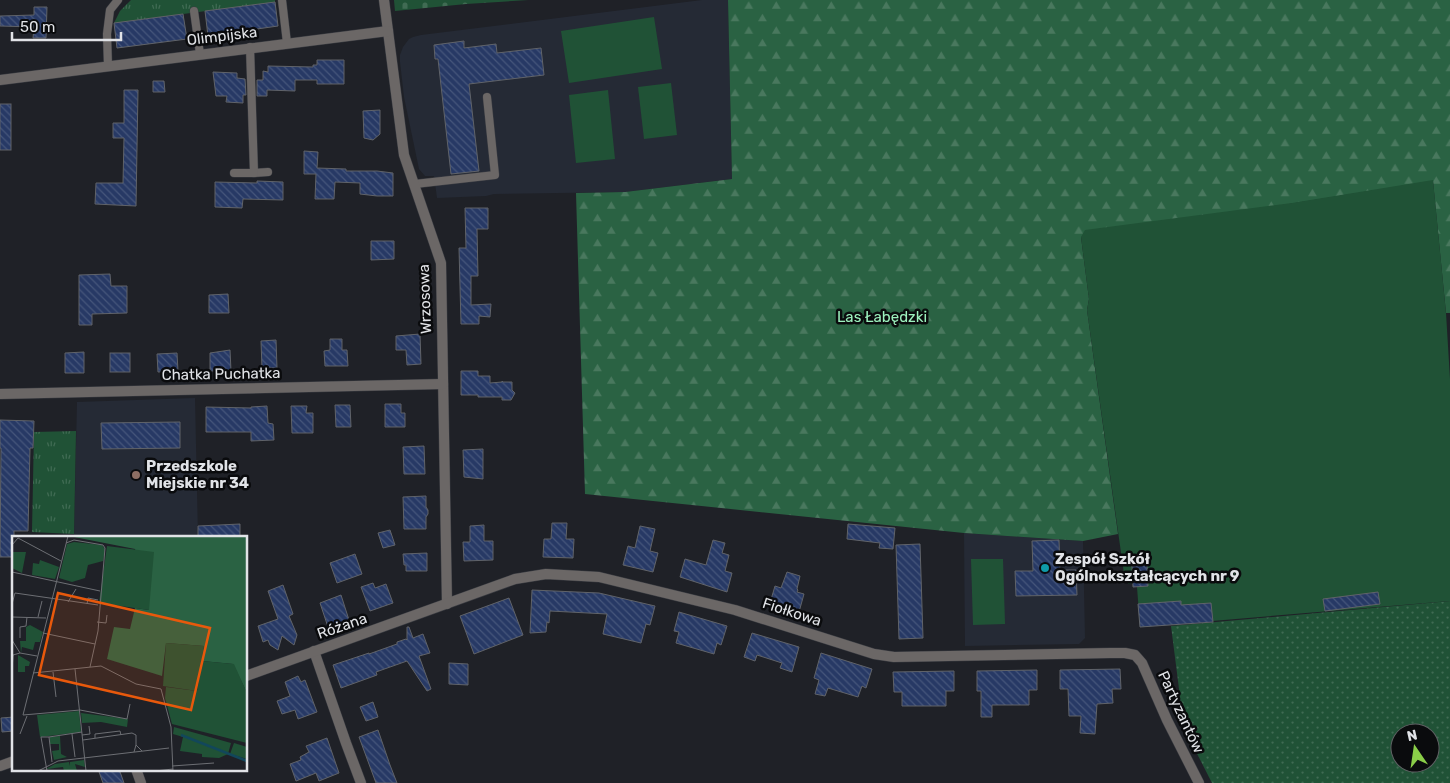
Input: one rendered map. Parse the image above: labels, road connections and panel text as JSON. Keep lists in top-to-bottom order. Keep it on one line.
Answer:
{"streets":{"street":["Olimpijska","Wrzosowa","Chatka Puchatka","Fiołkowa","Różana","Partyzantów"]},"crossings":[["Olimpijska","Wrzosowa"],["Wrzosowa","Chatka Puchatka"],["Wrzosowa","Fiołkowa"],["Wrzosowa","Różana"],["Fiołkowa","Różana"],["Fiołkowa","Partyzantów"]],"parks":["Las Łabędzki"],"places":["Przedszkole Miejskie nr 34","Zespół Szkół Ogólnokształcących nr 9"],"scale_bar":"50 m","north":"top"}
